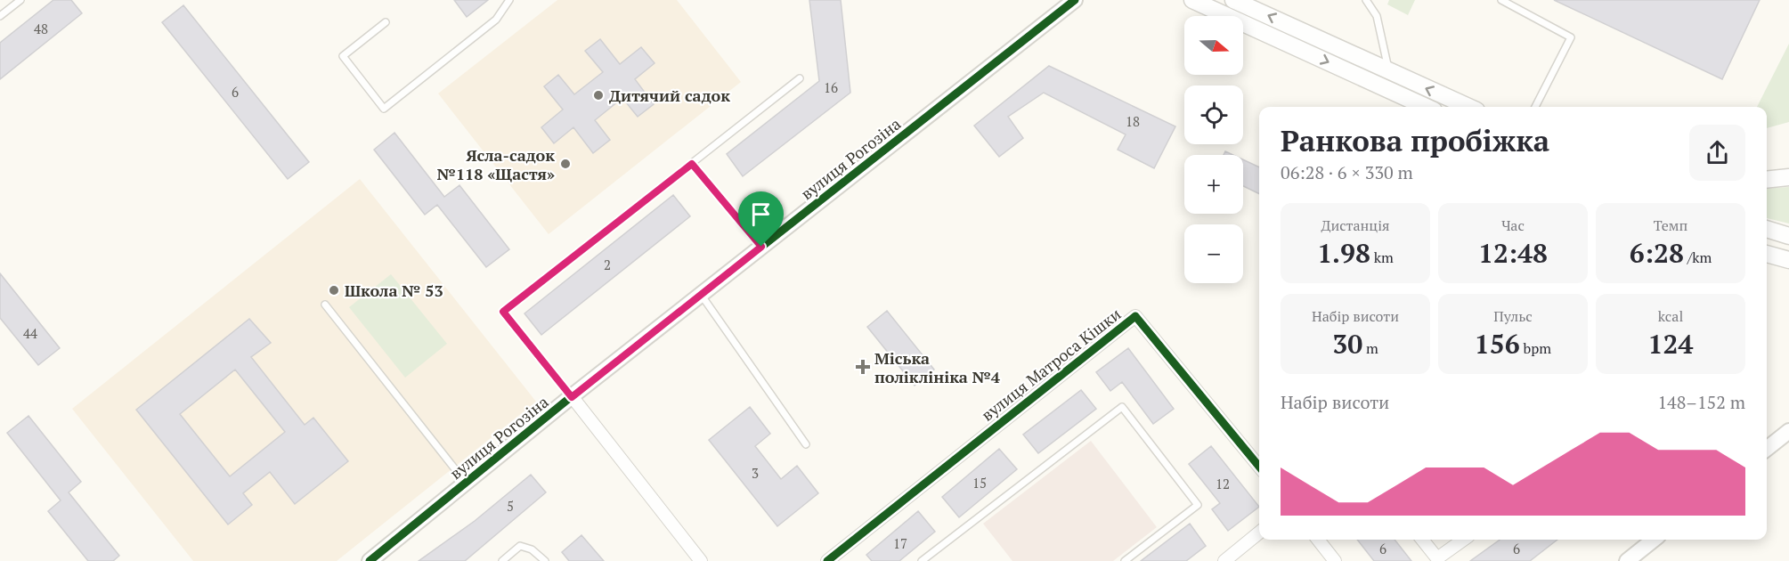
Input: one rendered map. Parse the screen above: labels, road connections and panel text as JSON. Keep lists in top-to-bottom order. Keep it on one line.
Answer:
{"streets":{"street":["вулиця Рогозіна","вулиця Матроса Кішки"]},"places":{"other":["Дитячий садок","Ясла-садок №118 «Щастя»","Школа № 53"],"health":["Міська поліклініка №4"]},"house_numbers":["48","16","6","18","2","44","3","15","12","5","17","6","6"],"north":"right","page":{"map_buttons":["+","−"],"heading":["Ранкова пробіжка","06:28 · 6 × 330 m"],"stats":[["Дистанція","1.98 km"],["Час","12:48"],["Темп","6:28 /km"],["Набір висоти","30 m"],["Пульс","156 bpm"],["kcal","124"]],"chart":["Набір висоти","148–152 m"]}}
